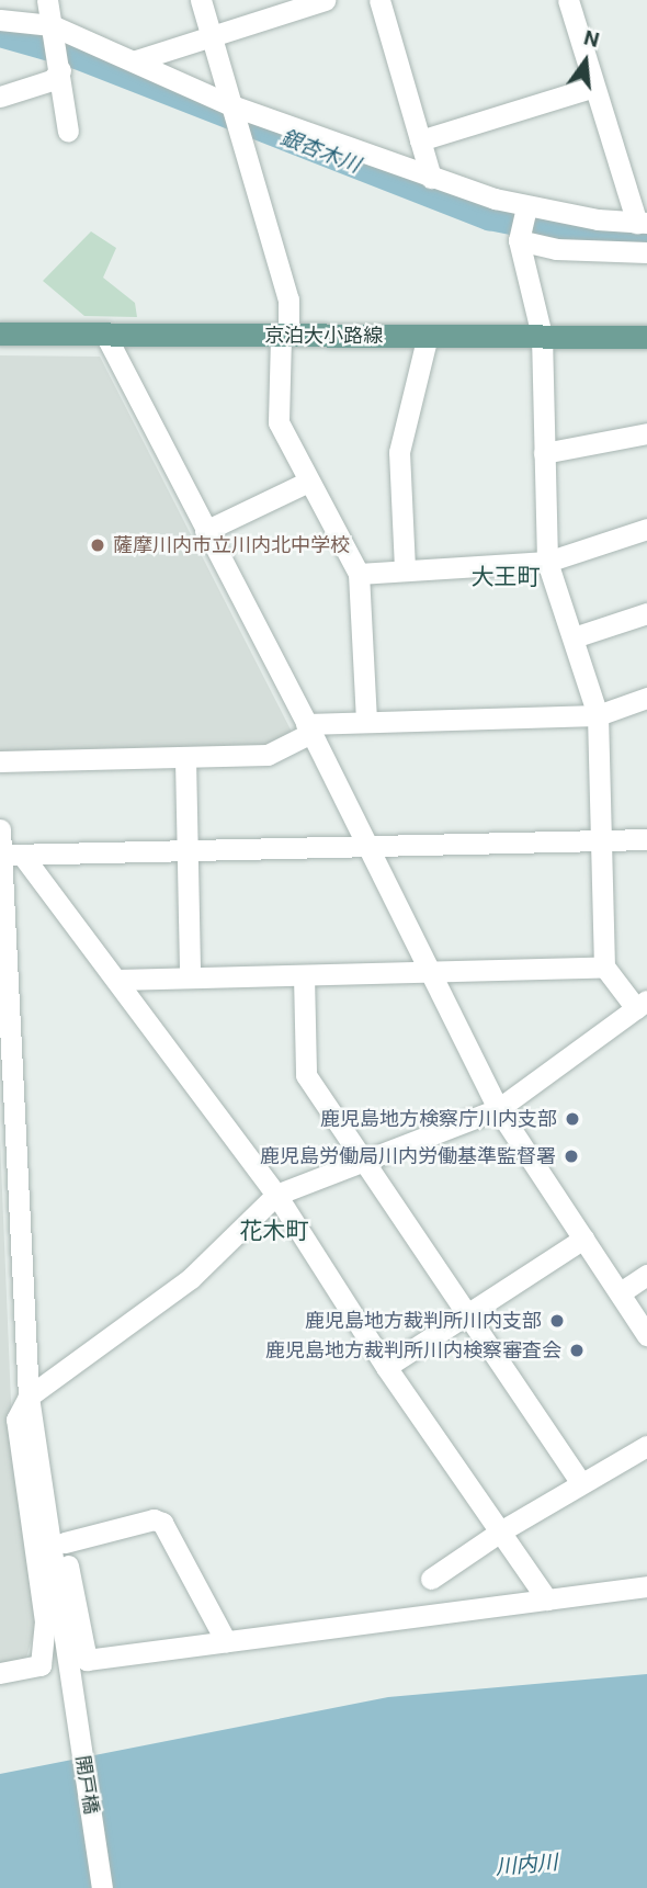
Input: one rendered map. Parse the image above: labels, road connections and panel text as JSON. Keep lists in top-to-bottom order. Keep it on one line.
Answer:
{"streets":{"main road":["京泊大小路線"],"street":["開戸橋"]},"districts":["大王町","花木町"],"water":["銀杏木川","川内川"],"places":["薩摩川内市立川内北中学校","鹿児島地方検察庁川内支部","鹿児島労働局川内労働基準監督署","鹿児島地方裁判所川内支部","鹿児島地方裁判所川内検察審査会"],"north":"top"}
